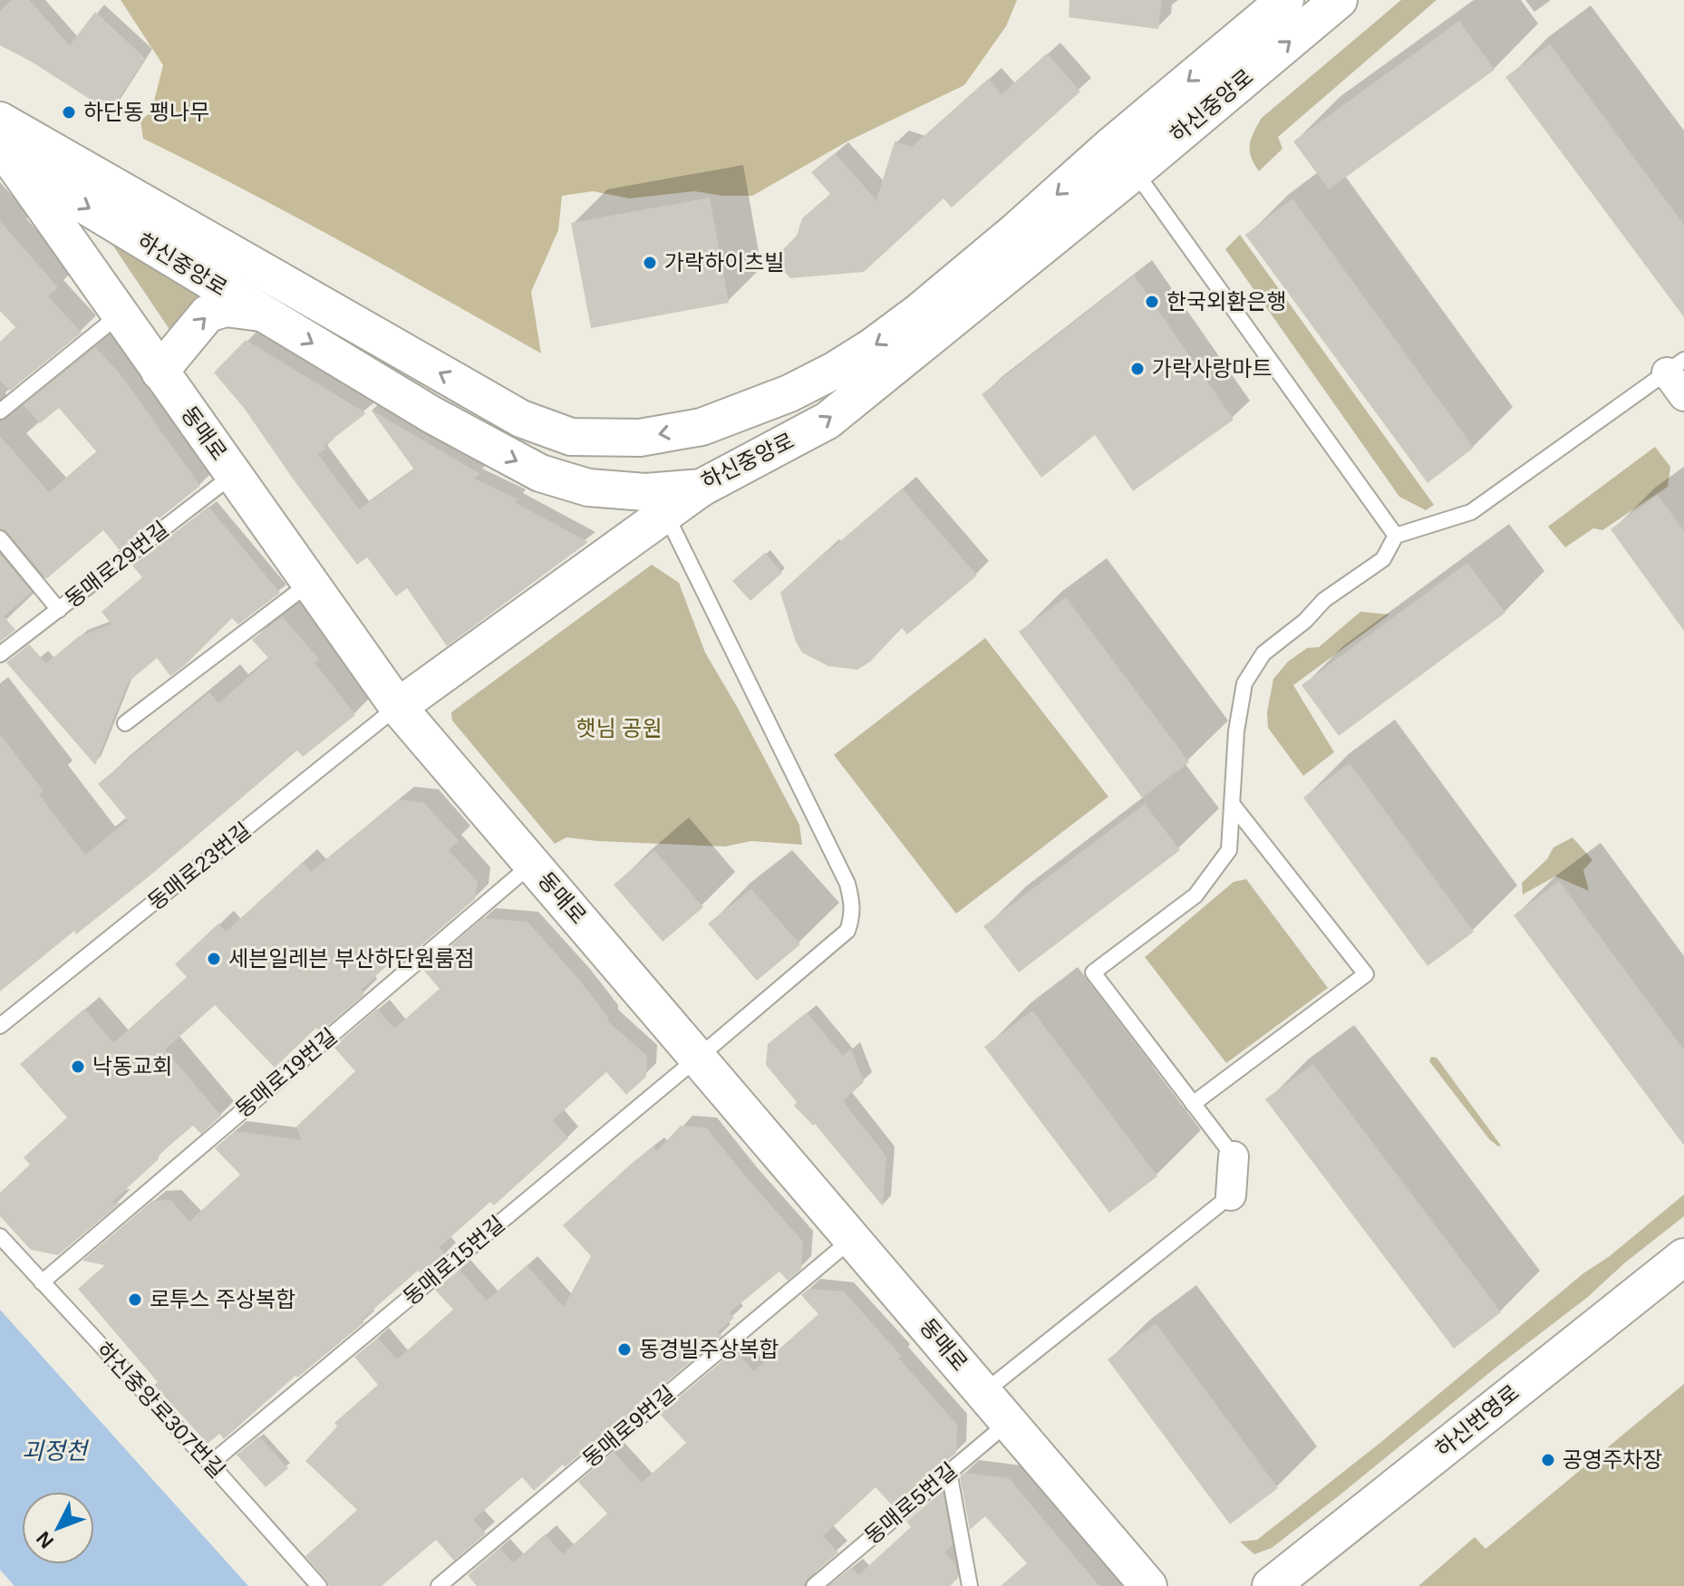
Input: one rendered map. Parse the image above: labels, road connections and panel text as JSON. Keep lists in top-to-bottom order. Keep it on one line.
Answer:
{"streets":{"street":["하신중앙로","동매로","하신번영로"],"lane":["동매로29번길","동매로23번길","동매로19번길","동매로15번길","하신중앙로307번길","동매로9번길","동매로5번길"]},"crossings":[["하신중앙로","동매로"],["동매로","동매로29번길"],["동매로","동매로23번길"],["동매로","동매로19번길"],["동매로","동매로15번길"],["동매로","동매로9번길"],["동매로","동매로5번길"],["동매로19번길","하신중앙로307번길"],["동매로15번길","하신중앙로307번길"]],"water":["괴정천"],"parks":["햇님 공원"],"places":["하단동 팽나무","가락하이츠빌","한국외환은행","가락사랑마트","세븐일레븐 부산하단원룸점","낙동교회","로투스 주상복합","동경빌주상복합","공영주차장"],"north":"bottom left"}
